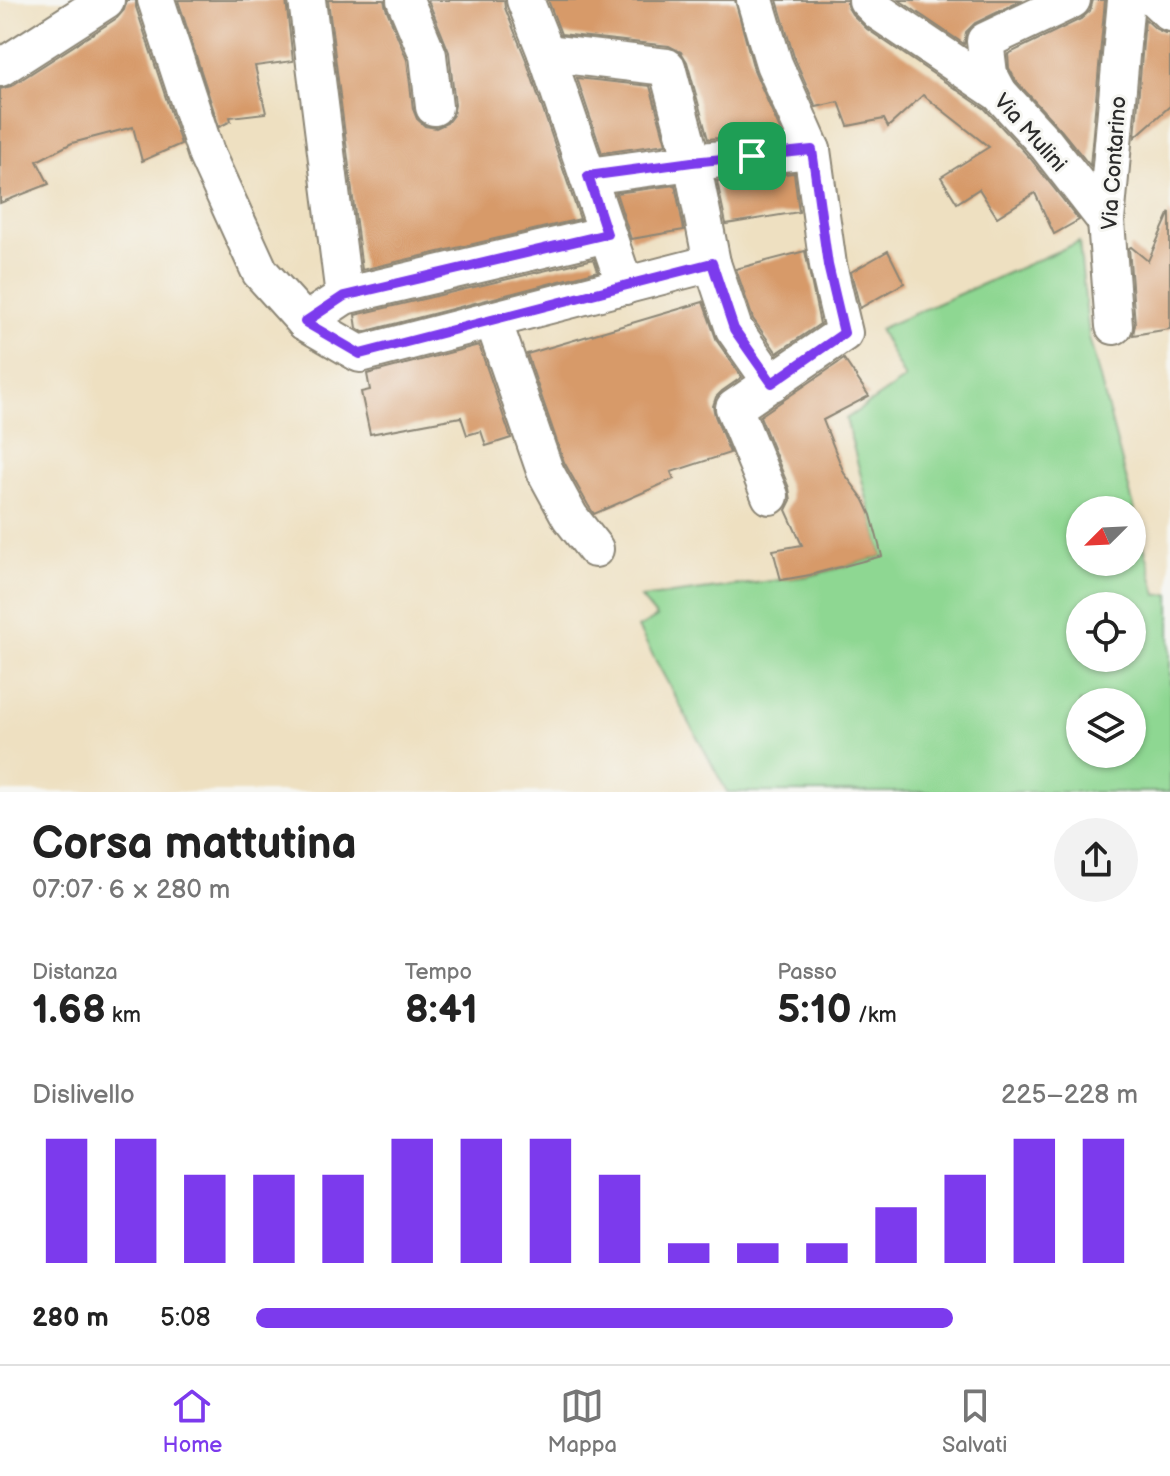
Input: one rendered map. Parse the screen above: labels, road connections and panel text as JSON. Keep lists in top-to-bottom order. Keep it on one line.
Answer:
{"streets":{"street":["Via Mulini","Via Contarino"]},"crossings":[["Via Mulini","Via Contarino"]],"north":"bottom left","page":{"heading":["Corsa mattutina","07:07 · 6 × 280 m"],"stats":[["Distanza","1.68 km"],["Tempo","8:41"],["Passo","5:10 /km"]],"chart":["Dislivello","225–228 m"],"list":[{"name":"280 m","note":"5:08"}],"tabs":["Home","Mappa","Salvati"]}}
